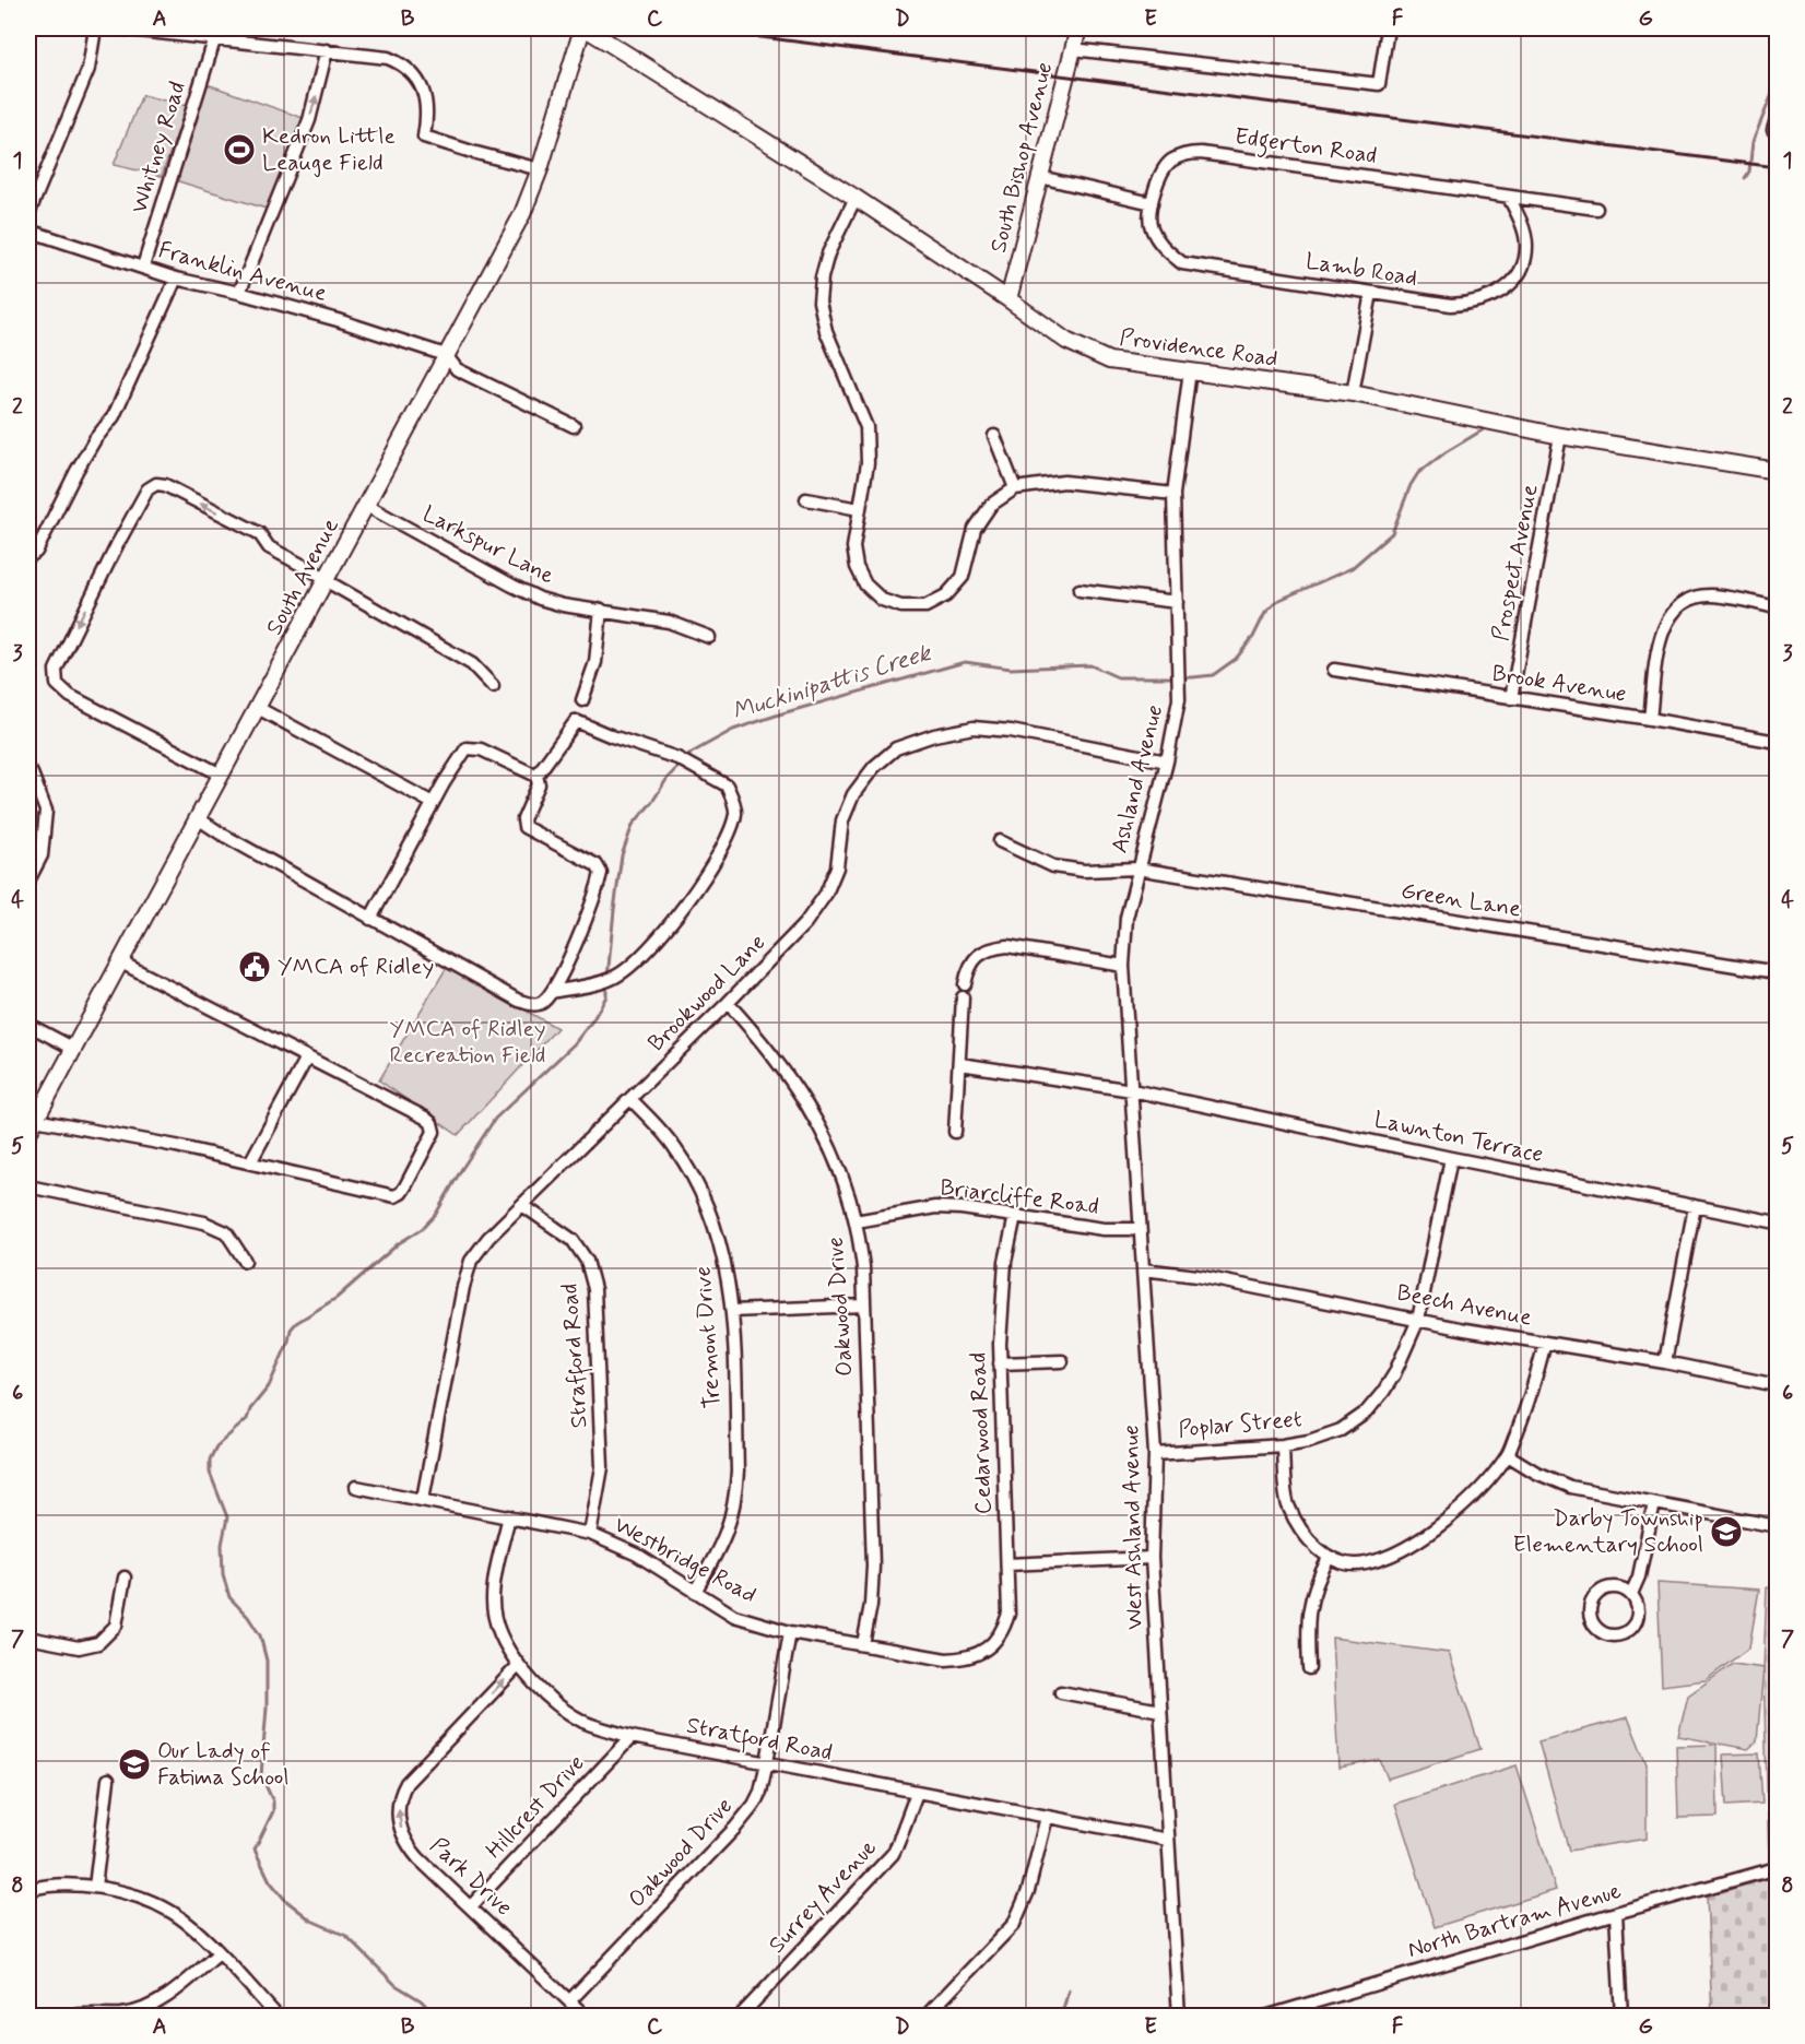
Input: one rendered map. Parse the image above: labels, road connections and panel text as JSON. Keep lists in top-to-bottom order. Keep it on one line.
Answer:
{"streets":{"street":["Edgerton Road","Whitney Road","South Bishop Avenue","Lamb Road","Franklin Avenue","Providence Road","Larkspur Lane","Prospect Avenue","South Avenue","Brook Avenue","Ashland Avenue","Green Lane","Brookwood Lane","Lawnton Terrace","Briarcliffe Road","Beech Avenue","Oakwood Drive","Tremont Drive","Strafford Road","Poplar Street","Cedarwood Road","West Ashland Avenue","Westbridge Road","Stratford Road","Hillcrest Drive","Park Drive","Surrey Avenue","North Bartram Avenue"]},"crossings":[["Edgerton Road","Lamb Road"],["Whitney Road","Franklin Avenue"],["South Bishop Avenue","Providence Road"],["Franklin Avenue","South Avenue"],["Providence Road","Prospect Avenue"],["Providence Road","South Avenue"],["Providence Road","Ashland Avenue"],["Larkspur Lane","South Avenue"],["Prospect Avenue","Brook Avenue"],["Ashland Avenue","Green Lane"],["Ashland Avenue","Brookwood Lane"],["Ashland Avenue","West Ashland Avenue"],["Brookwood Lane","Oakwood Drive"],["Brookwood Lane","Tremont Drive"],["Brookwood Lane","Strafford Road"],["Brookwood Lane","Westbridge Road"],["Lawnton Terrace","Poplar Street"],["Lawnton Terrace","West Ashland Avenue"],["Briarcliffe Road","Oakwood Drive"],["Briarcliffe Road","Cedarwood Road"],["Briarcliffe Road","West Ashland Avenue"],["Beech Avenue","Poplar Street"],["Beech Avenue","West Ashland Avenue"],["Oakwood Drive","Westbridge Road"],["Oakwood Drive","Stratford Road"],["Oakwood Drive","Park Drive"],["Tremont Drive","Westbridge Road"],["Strafford Road","Westbridge Road"],["Poplar Street","West Ashland Avenue"],["Cedarwood Road","Westbridge Road"],["West Ashland Avenue","Stratford Road"],["Westbridge Road","Stratford Road"],["Stratford Road","Hillcrest Drive"],["Stratford Road","Park Drive"],["Stratford Road","Surrey Avenue"],["Hillcrest Drive","Park Drive"]],"water":["Muckinipattis Creek"],"parks":["YMCA of Ridley Recreation Field"],"places":{"sports":["Kedron Little Leauge Field"],"public building":["YMCA of Ridley"],"school or university":["Darby Township Elementary School","Our Lady of Fatima School"]},"grid":{"columns":["A","B","C","D","E","F","G"],"rows":["1","2","3","4","5","6","7","8"]}}
